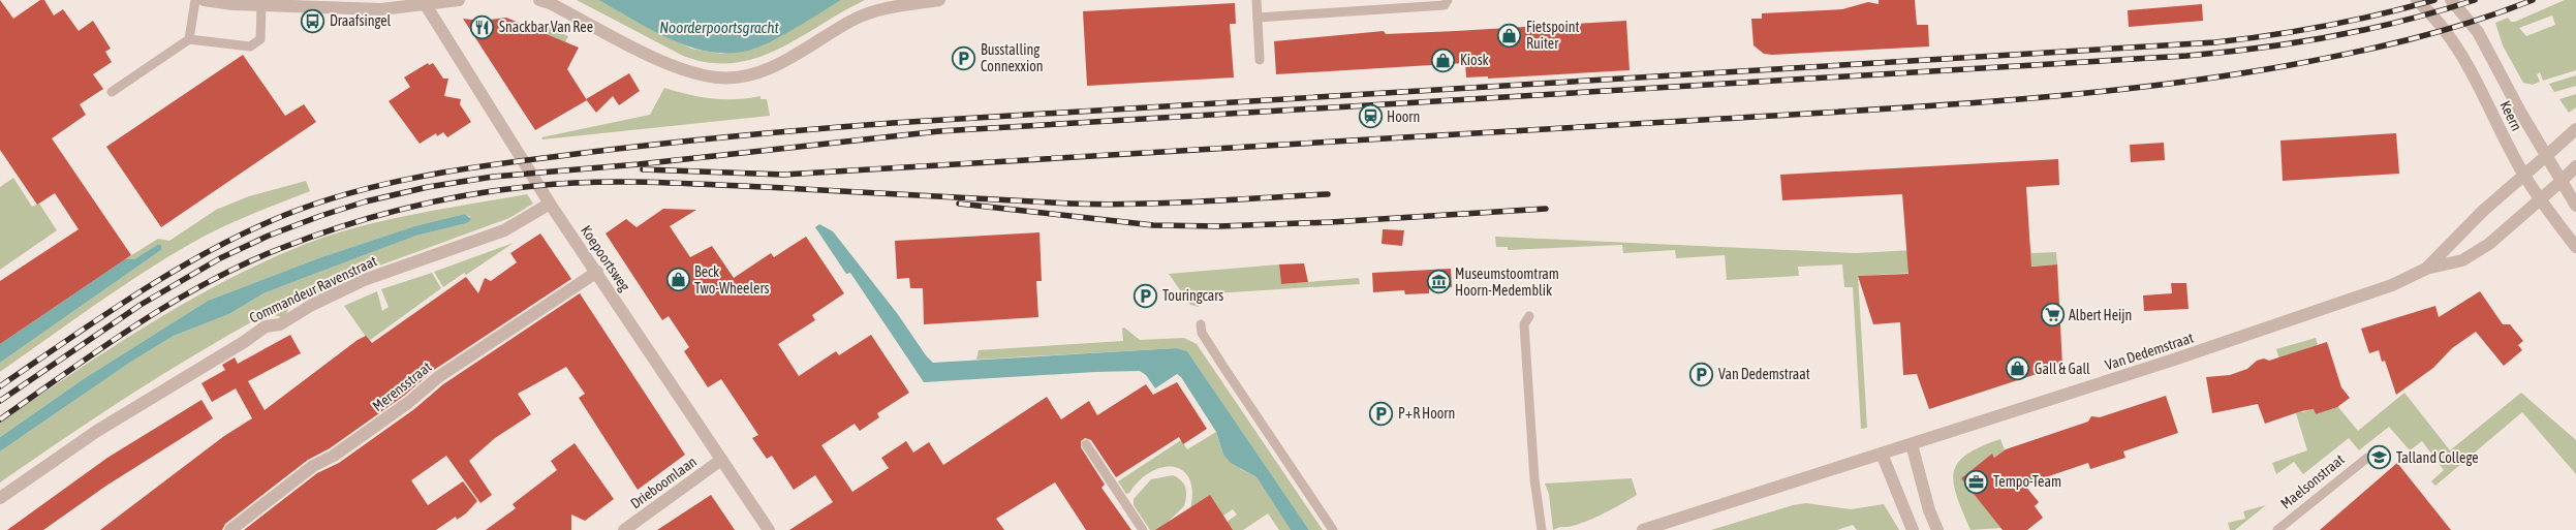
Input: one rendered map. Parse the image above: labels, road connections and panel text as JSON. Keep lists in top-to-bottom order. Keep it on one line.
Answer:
{"streets":{"street":["Keern","Koepoortsweg","Commandeur Ravenstraat","Van Dedemstraat","Merensstraat","Drieboomlaan"],"lane":["Maelsonstraat"]},"crossings":[["Keern","Van Dedemstraat"],["Koepoortsweg","Commandeur Ravenstraat"],["Koepoortsweg","Merensstraat"],["Koepoortsweg","Drieboomlaan"]],"water":["Noorderpoortsgracht"],"places":{"bus stop":["Draafsingel"],"restaurant":["Snackbar Van Ree"],"shop":["Fietspoint Ruiter","Kiosk","Beck Two-Wheelers","Gall & Gall"],"parking":["Busstalling Connexxion","Touringcars","Van Dedemstraat","P+R Hoorn"],"station":["Hoorn"],"museum":["Museumstoomtram Hoorn-Medemblik"],"supermarket":["Albert Heijn"],"school or university":["Talland College"],"office":["Tempo-Team"]}}
